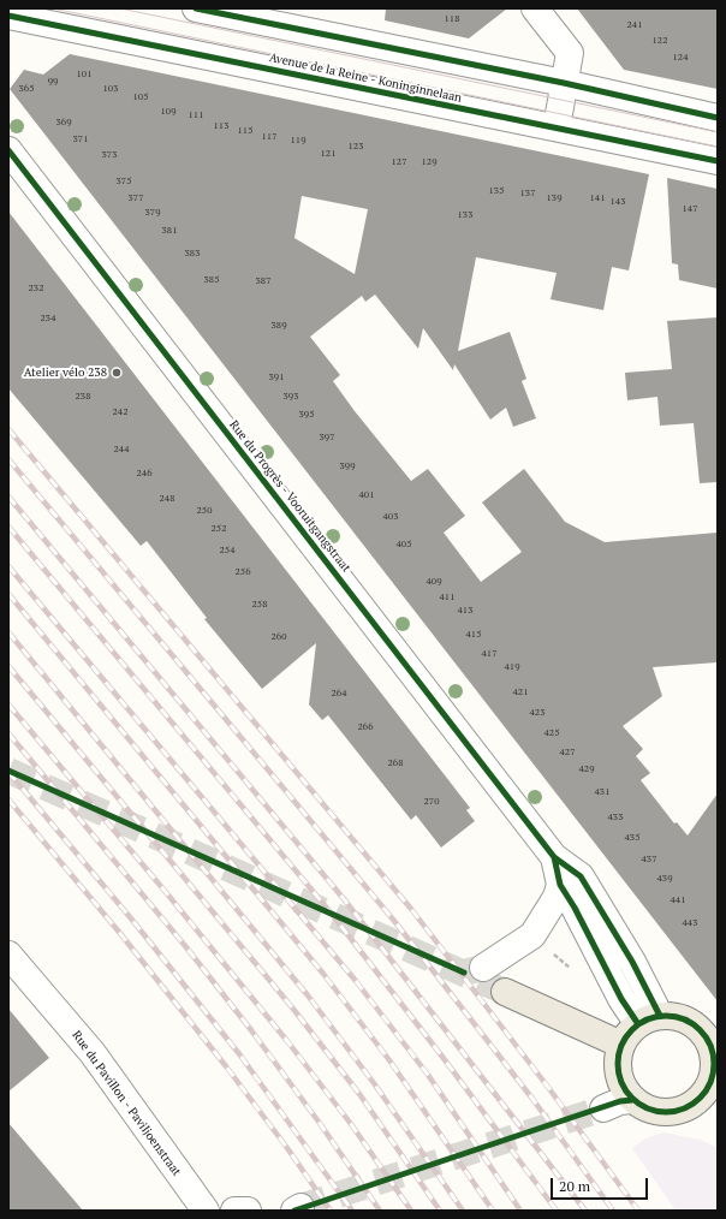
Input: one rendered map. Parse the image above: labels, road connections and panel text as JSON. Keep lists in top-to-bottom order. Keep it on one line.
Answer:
{"streets":{"street":["Avenue de la Reine - Koninginnelaan","Rue du Progrès - Vooruitgangstraat","Rue du Pavillon - Paviljoenstraat"]},"places":["Atelier vélo 238"],"house_numbers":["118","241","122","124","101","99","365","103","105","109","111","369","113","115","117","371","119","123","121","373","127","129","375","135","137","377","139","141","143","147","379","133","381","383","385","387","232","234","389","391","238","393","242","395","397","244","399","246","401","248","250","403","252","405","254","256","409","411","258","413","415","260","417","419","421","264","423","266","425","427","268","429","431","270","433","435","437","439","441","443"],"scale_bar":"20 m"}
